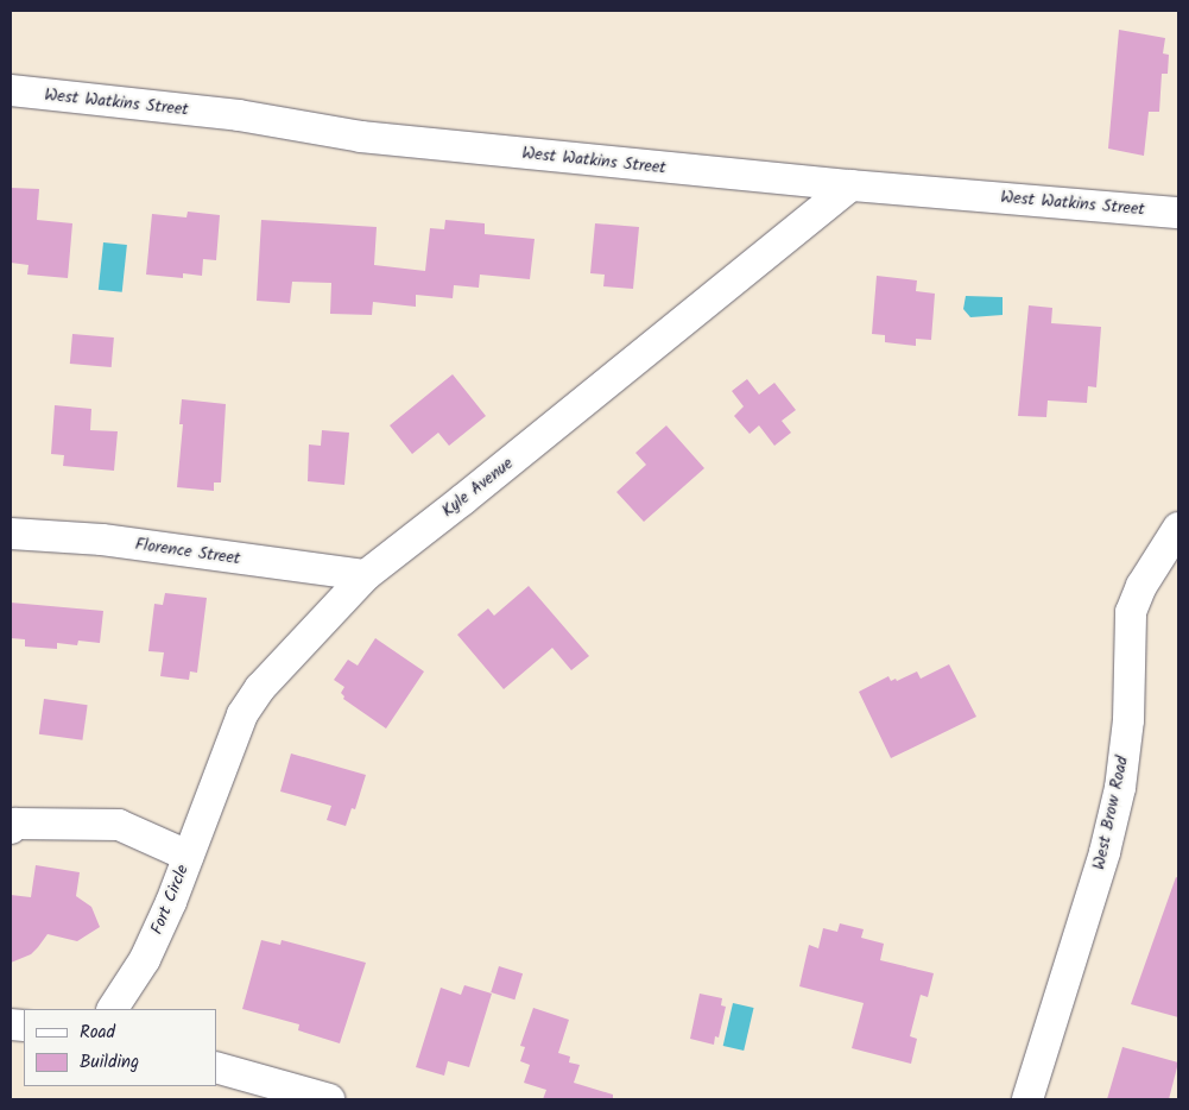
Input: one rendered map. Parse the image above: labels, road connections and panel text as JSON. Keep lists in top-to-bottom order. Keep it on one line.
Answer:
{"streets":{"street":["West Watkins Street","Kyle Avenue","Florence Street","West Brow Road","Fort Circle"]},"crossings":[["West Watkins Street","Kyle Avenue"],["Kyle Avenue","Florence Street"],["Kyle Avenue","Fort Circle"]],"legend":["Road","Building"]}
